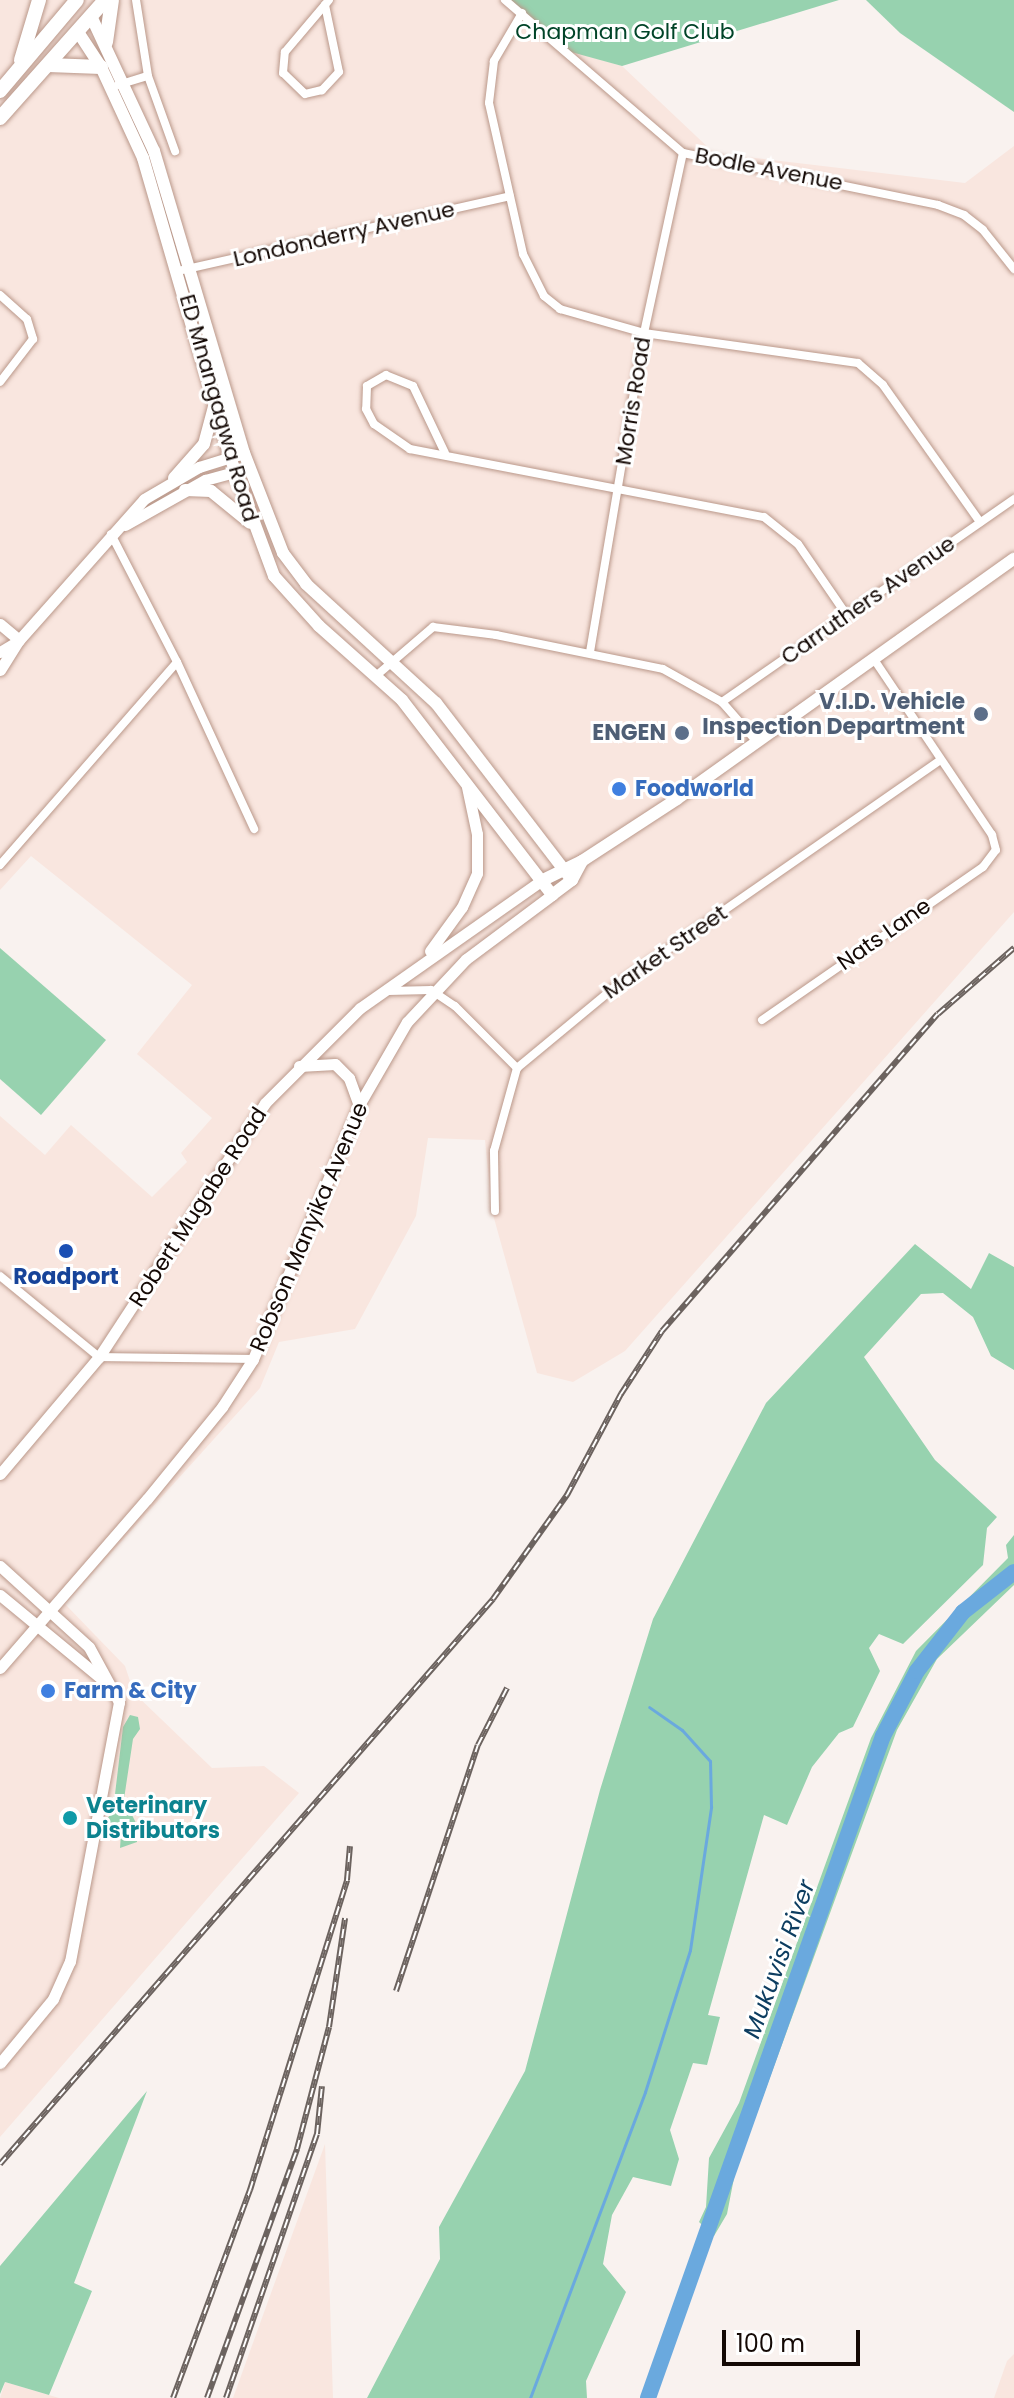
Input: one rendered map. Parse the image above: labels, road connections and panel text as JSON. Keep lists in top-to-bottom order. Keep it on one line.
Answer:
{"streets":{"highway":["ED Mnangagwa Road"],"main road":["Robert Mugabe Road","Robson Manyika Avenue"],"street":["Bodle Avenue","Londonderry Avenue","Morris Road","Carruthers Avenue","Nats Lane","Market Street"]},"crossings":[["Bodle Avenue","Morris Road"],["Londonderry Avenue","ED Mnangagwa Road"],["ED Mnangagwa Road","Robert Mugabe Road"],["ED Mnangagwa Road","Robson Manyika Avenue"],["Nats Lane","Market Street"],["Robert Mugabe Road","Robson Manyika Avenue"]],"water":["Mukuvisi River"],"parks":["Chapman Golf Club"],"places":["V.I.D. Vehicle Inspection Department","ENGEN","Foodworld","Roadport","Farm & City","Veterinary Distributors"],"scale_bar":"100 m"}
